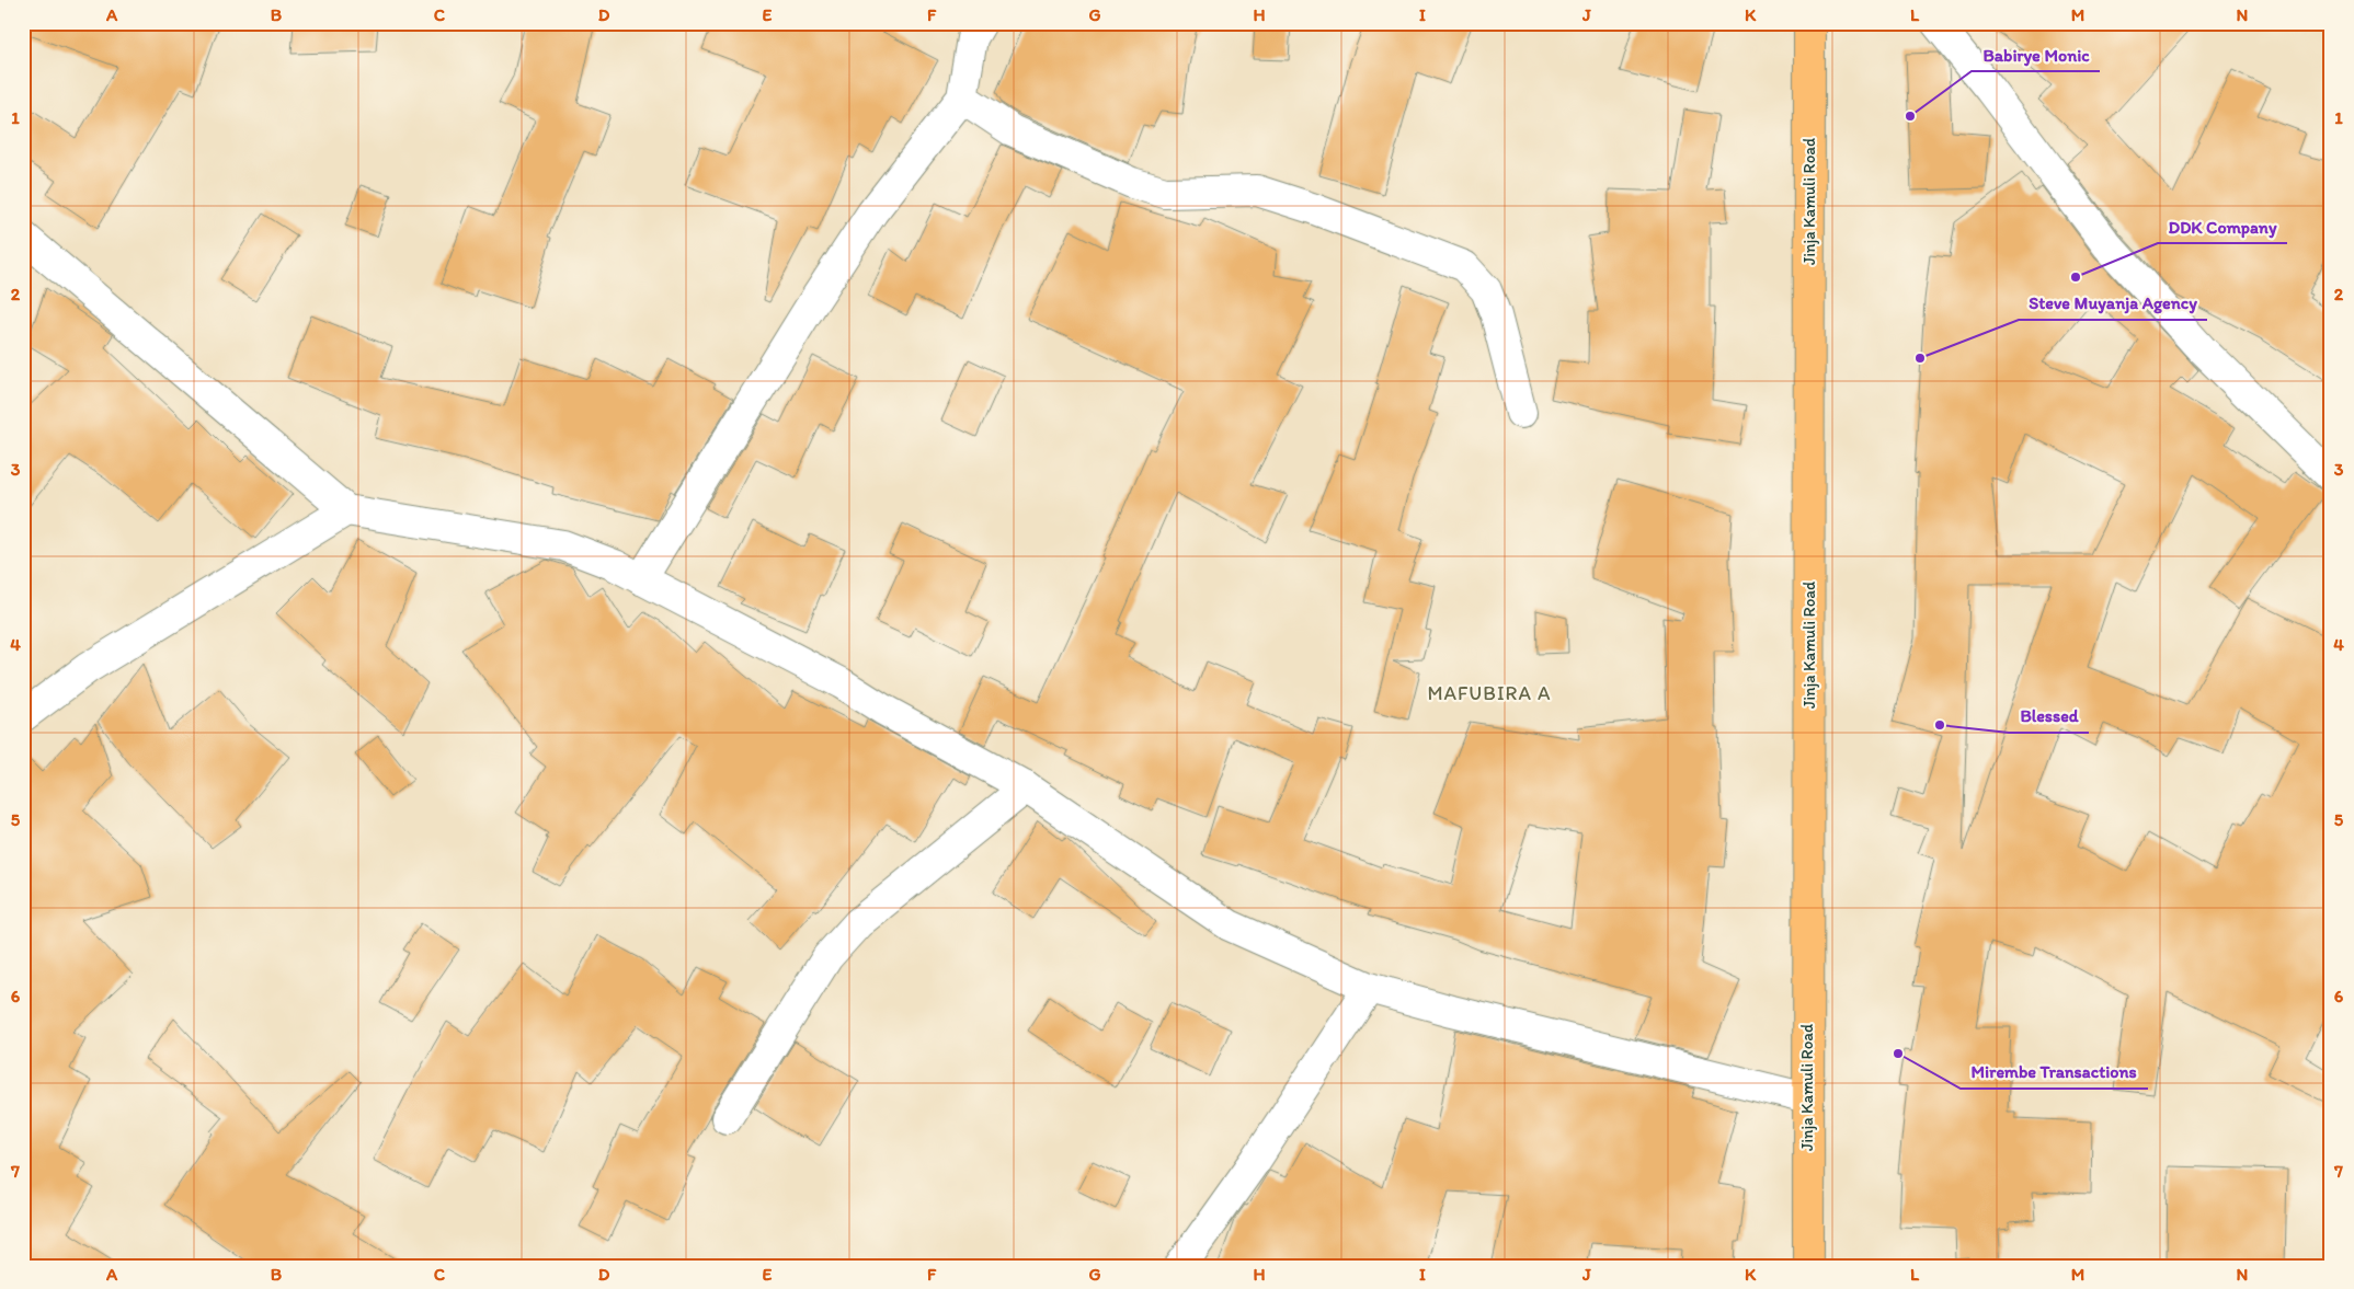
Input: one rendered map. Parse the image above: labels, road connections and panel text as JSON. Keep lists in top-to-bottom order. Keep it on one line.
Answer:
{"streets":{"main road":["Jinja Kamuli Road"]},"districts":["MAFUBIRA A"],"places":["Babirye Monic","DDK Company","Steve Muyanja Agency","Blessed","Mirembe Transactions"],"grid":{"columns":["A","B","C","D","E","F","G","H","I","J","K","L","M","N"],"rows":["1","2","3","4","5","6","7"]}}
